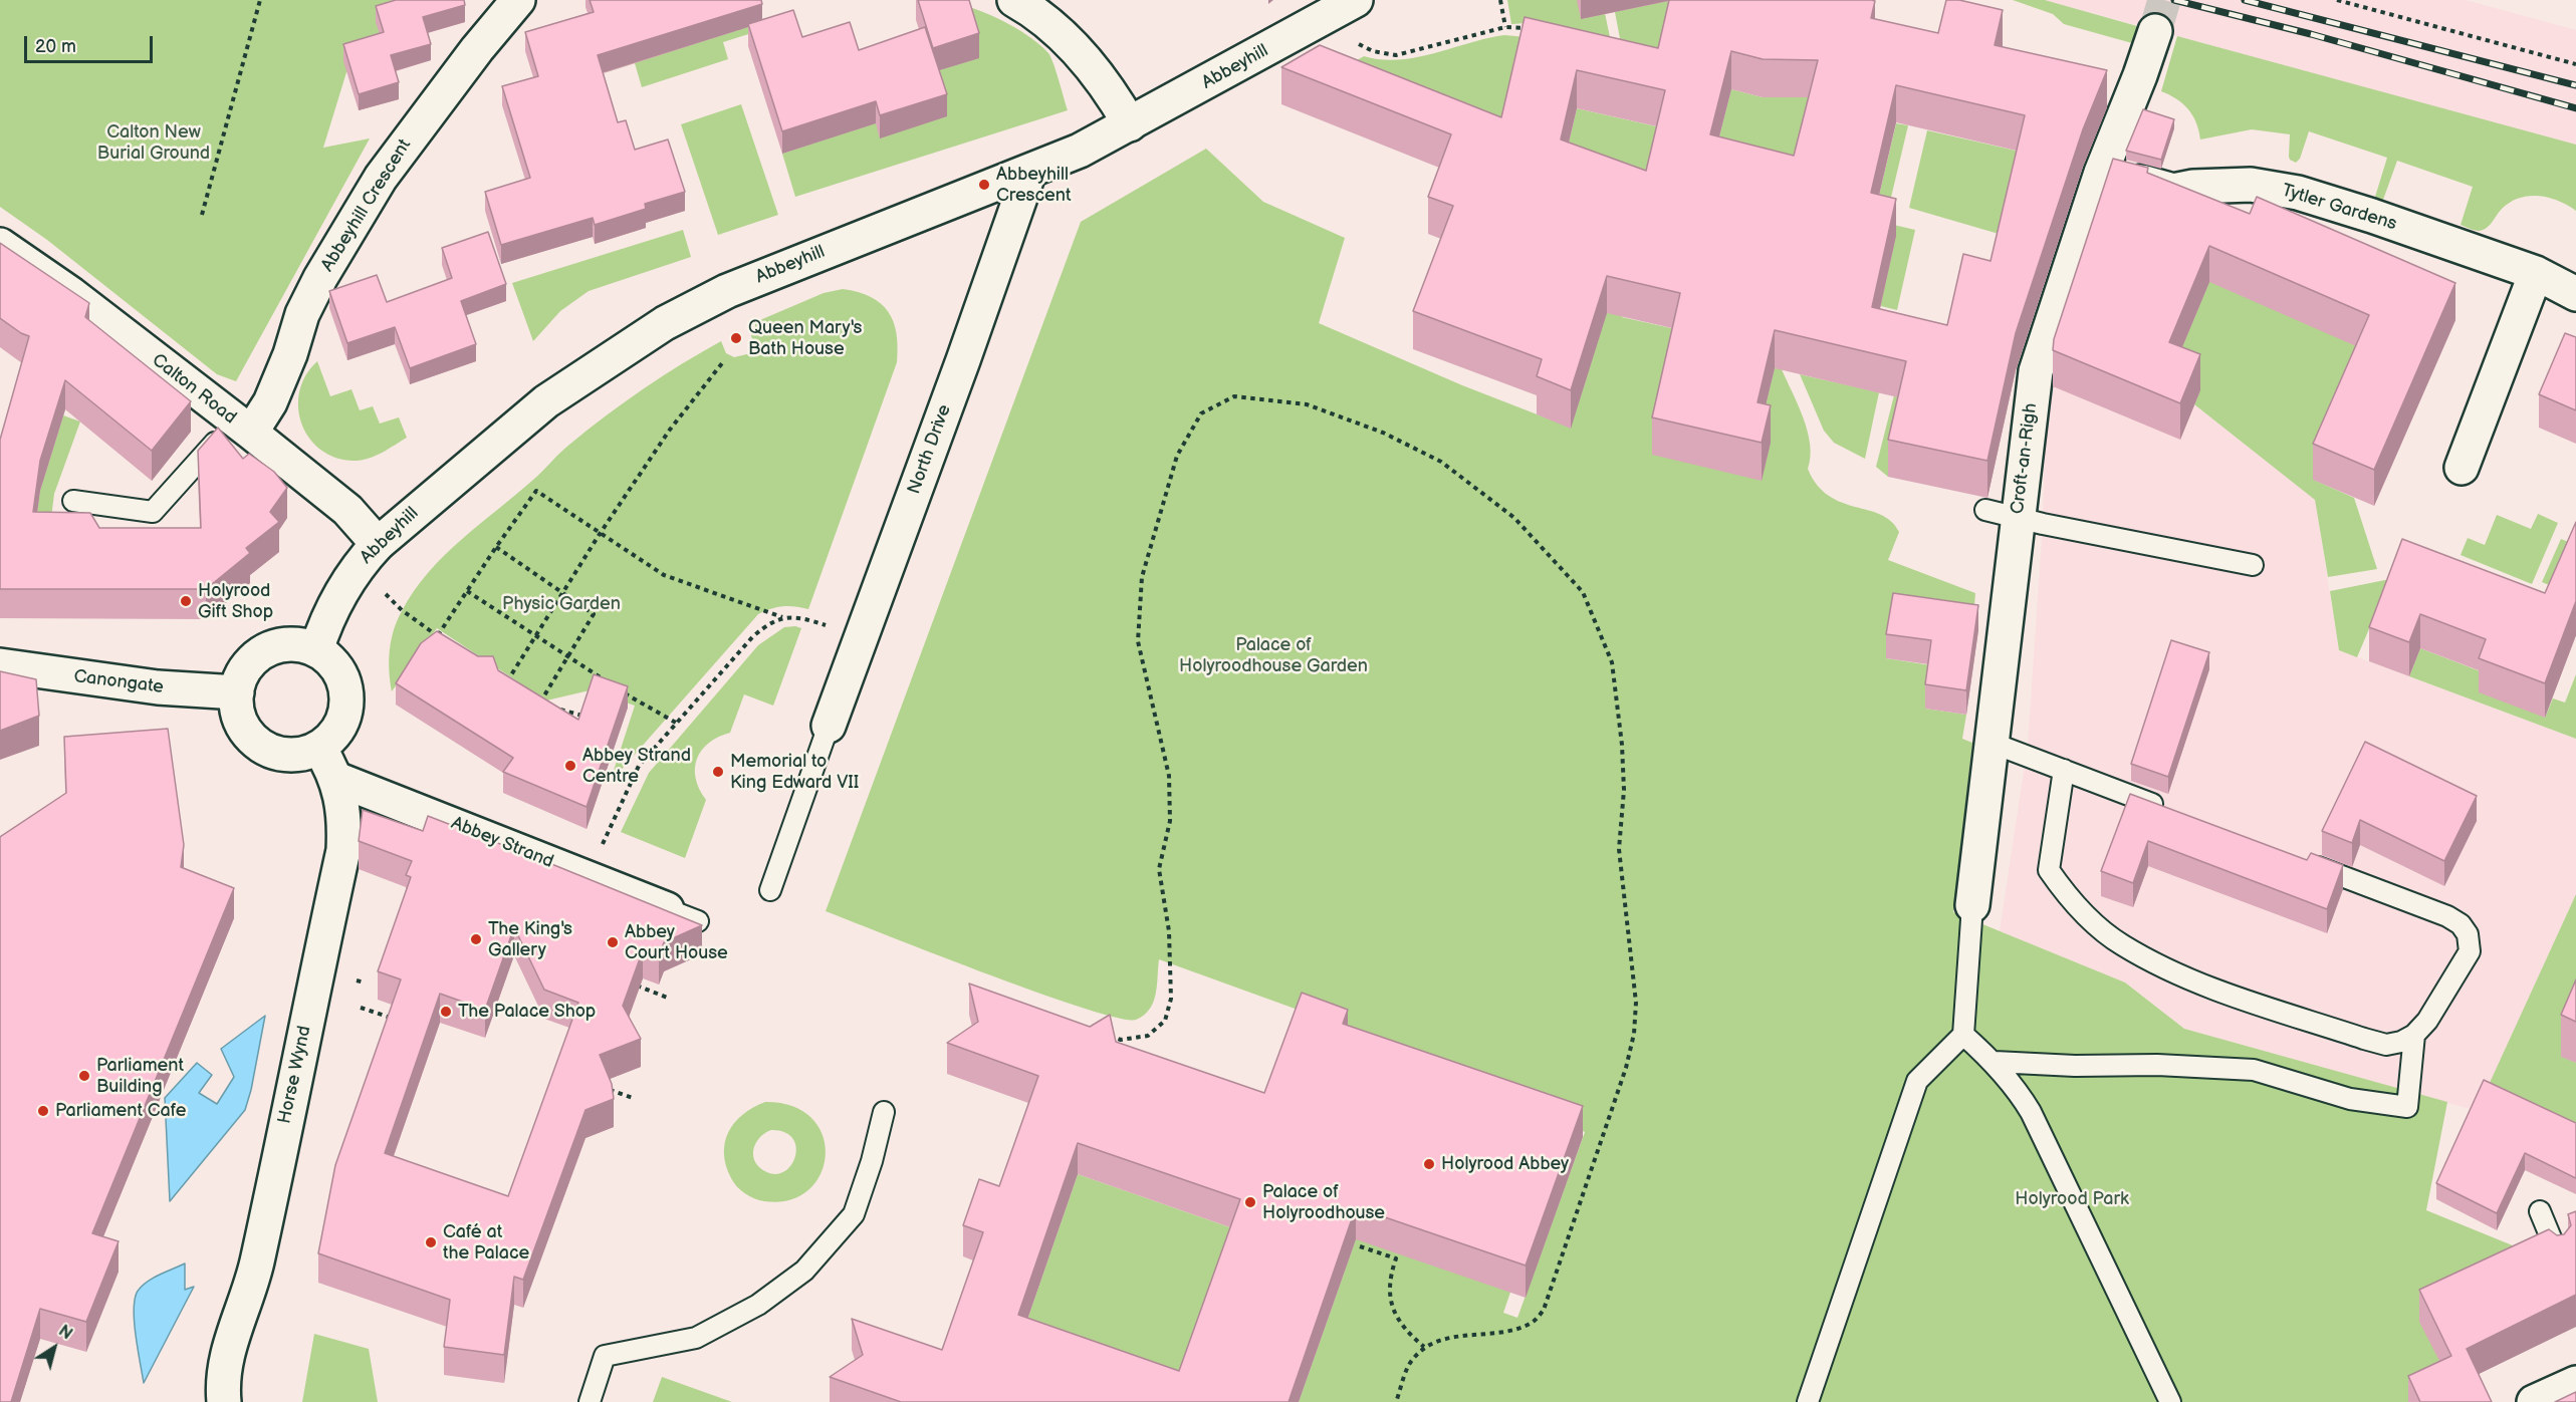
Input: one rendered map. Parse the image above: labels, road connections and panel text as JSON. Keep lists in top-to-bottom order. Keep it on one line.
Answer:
{"streets":{"street":["Abbeyhill","Abbeyhill Crescent","Tytler Gardens","Calton Road","North Drive","Croft-an-Righ","Canongate","Abbey Strand","Horse Wynd"]},"crossings":[["Abbeyhill","Calton Road"],["Abbeyhill","North Drive"],["Abbeyhill","Canongate"],["Abbeyhill","Horse Wynd"],["Abbeyhill Crescent","Calton Road"],["Tytler Gardens","Croft-an-Righ"],["Canongate","Horse Wynd"],["Abbey Strand","Horse Wynd"]],"parks":["Calton New Burial Ground","Physic Garden","Palace of Holyroodhouse Garden","Holyrood Park"],"places":["Abbeyhill Crescent","Queen Mary's Bath House","Holyrood Gift Shop","Abbey Strand Centre","Memorial to King Edward VII","The King's Gallery","Abbey Court House","The Palace Shop","Parliament Building","Parliament Cafe","Holyrood Abbey","Palace of Holyroodhouse","Café at the Palace"],"scale_bar":"20 m","north":"top right"}
